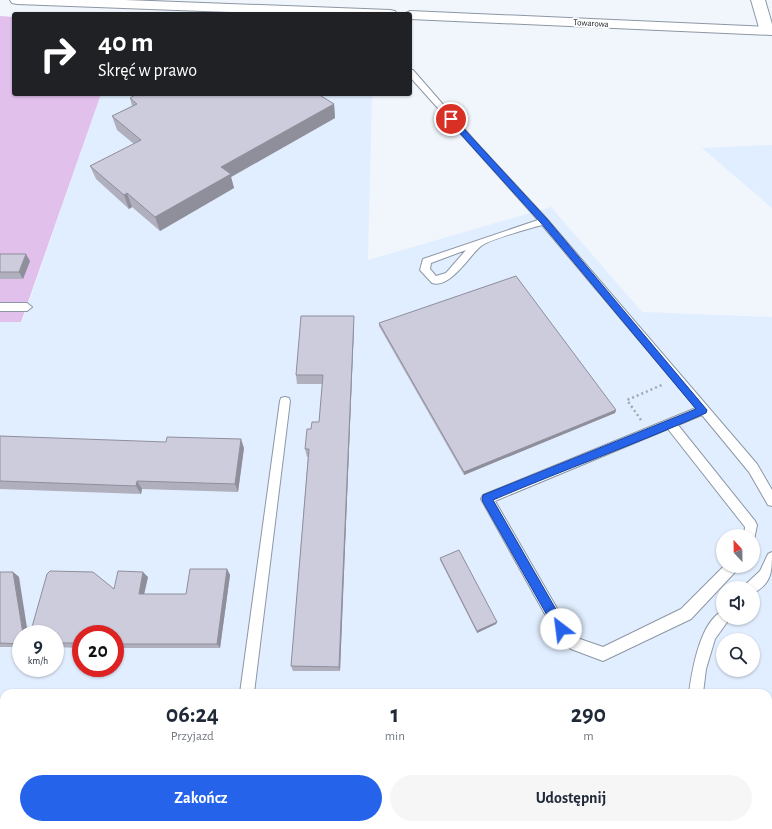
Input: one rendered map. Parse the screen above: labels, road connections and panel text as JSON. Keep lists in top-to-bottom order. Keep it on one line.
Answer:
{"streets":{"street":["Towarowa"]},"north":"top","page":{"turn":["40 m","Skręć w prawo"],"speed":"9 km/h","limit":"20","eta":["06:24","Przyjazd","1","min","290","m"],"buttons":["Zakończ","Udostępnij"]}}
